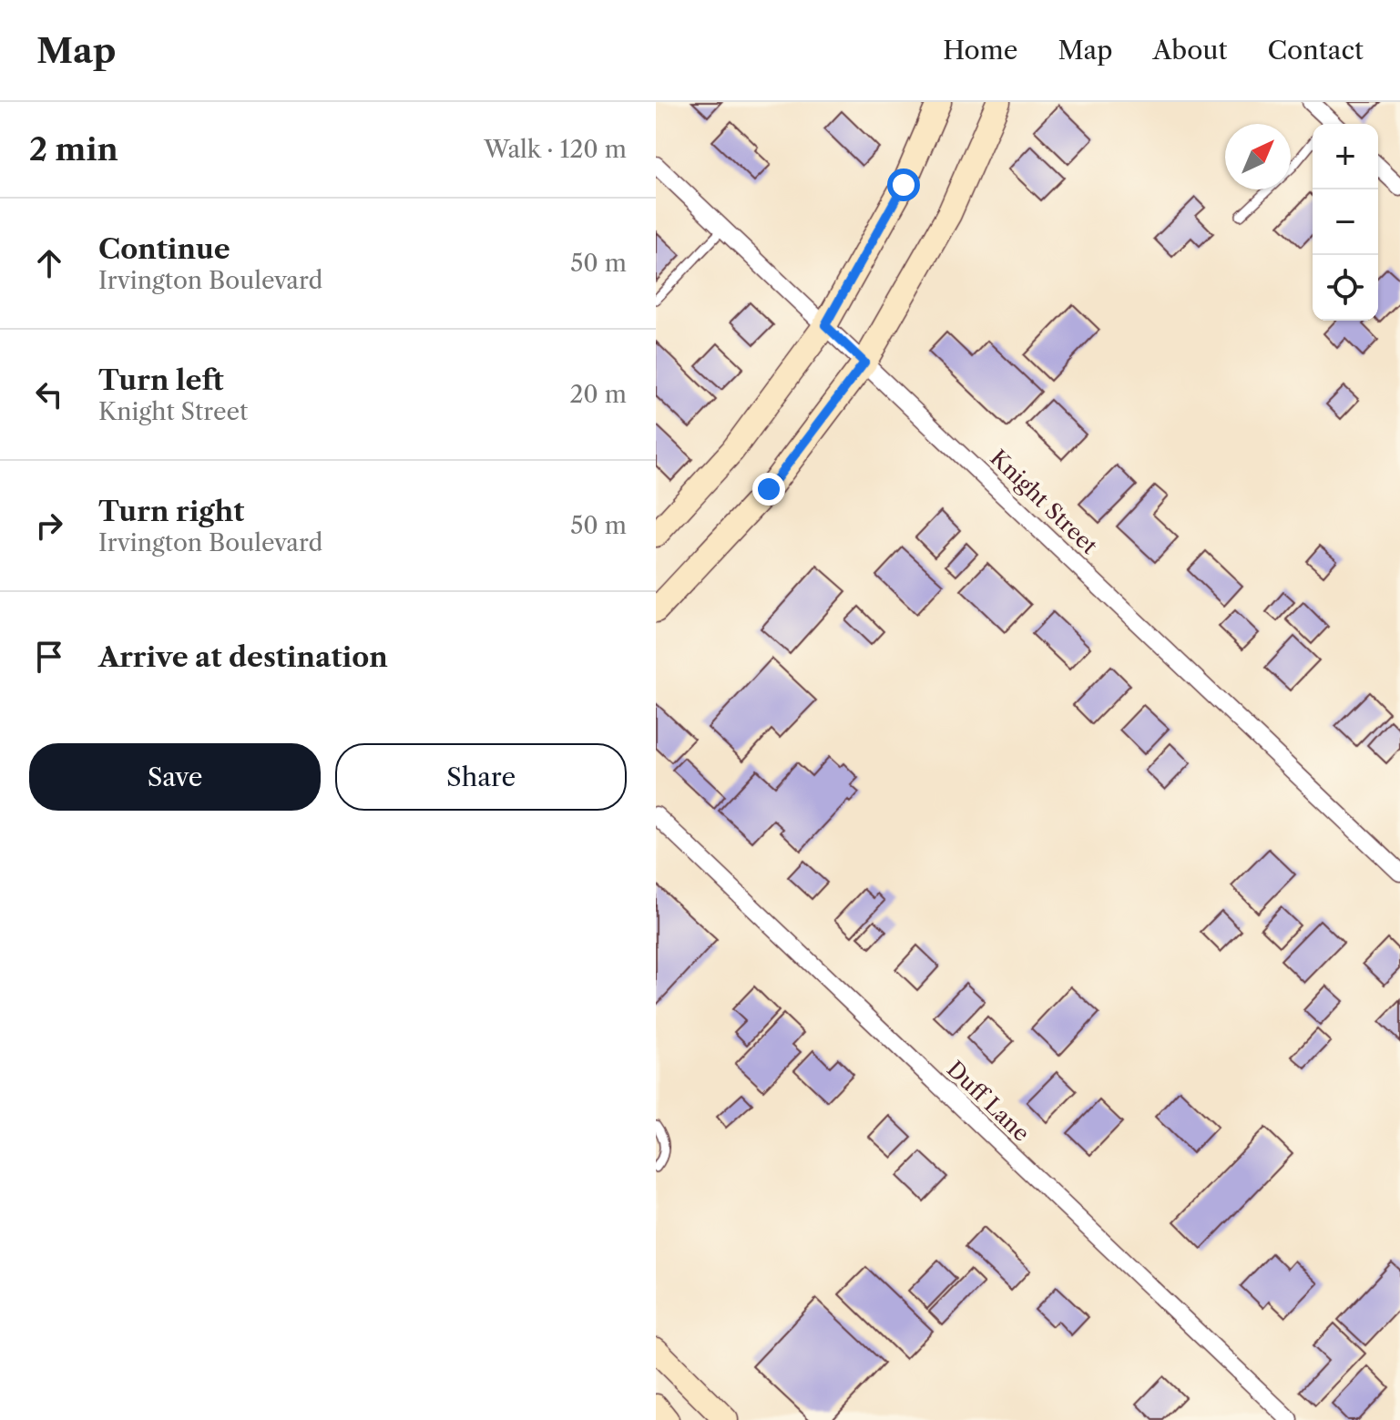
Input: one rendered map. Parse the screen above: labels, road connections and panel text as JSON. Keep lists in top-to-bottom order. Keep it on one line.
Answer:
{"streets":{"street":["Knight Street","Duff Lane"]},"north":"top right","page":{"header":"Map","nav":["Home","Map","About","Contact"],"heading":["2 min","Walk · 120 m"],"map_buttons":["+","−"],"list":[["Continue","Irvington Boulevard","50 m"],["Turn left","Knight Street","20 m"],["Turn right","Irvington Boulevard","50 m"],"Arrive at destination"],"buttons":["Save","Share"]}}
